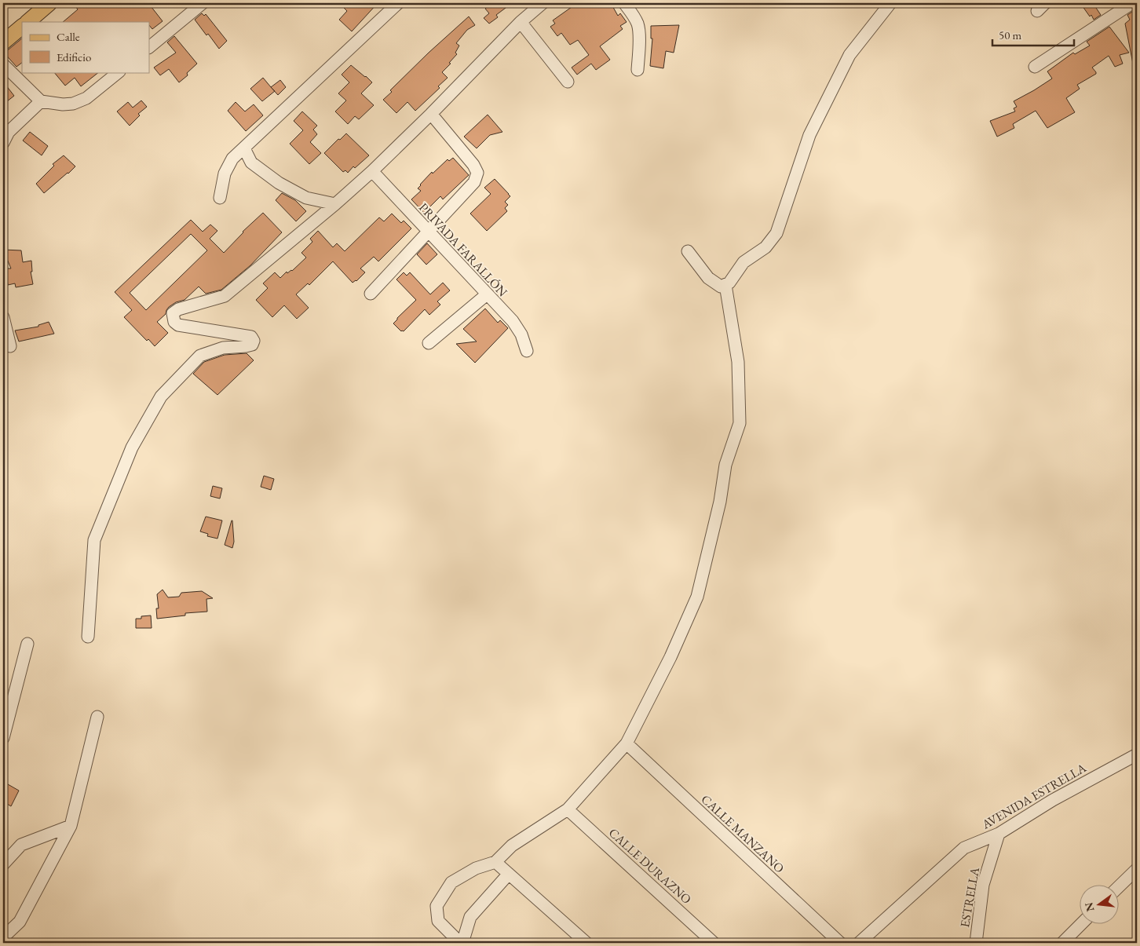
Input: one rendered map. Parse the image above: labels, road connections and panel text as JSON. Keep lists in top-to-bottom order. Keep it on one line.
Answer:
{"streets":{"street":["PRIVADA FARALLÓN","AVENIDA ESTRELLA","CALLE MANZANO","CALLE DURAZNO","ESTRELLA"]},"crossings":[["AVENIDA ESTRELLA","ESTRELLA"]],"legend":["Calle","Edificio"],"scale_bar":"50 m","north":"left"}
